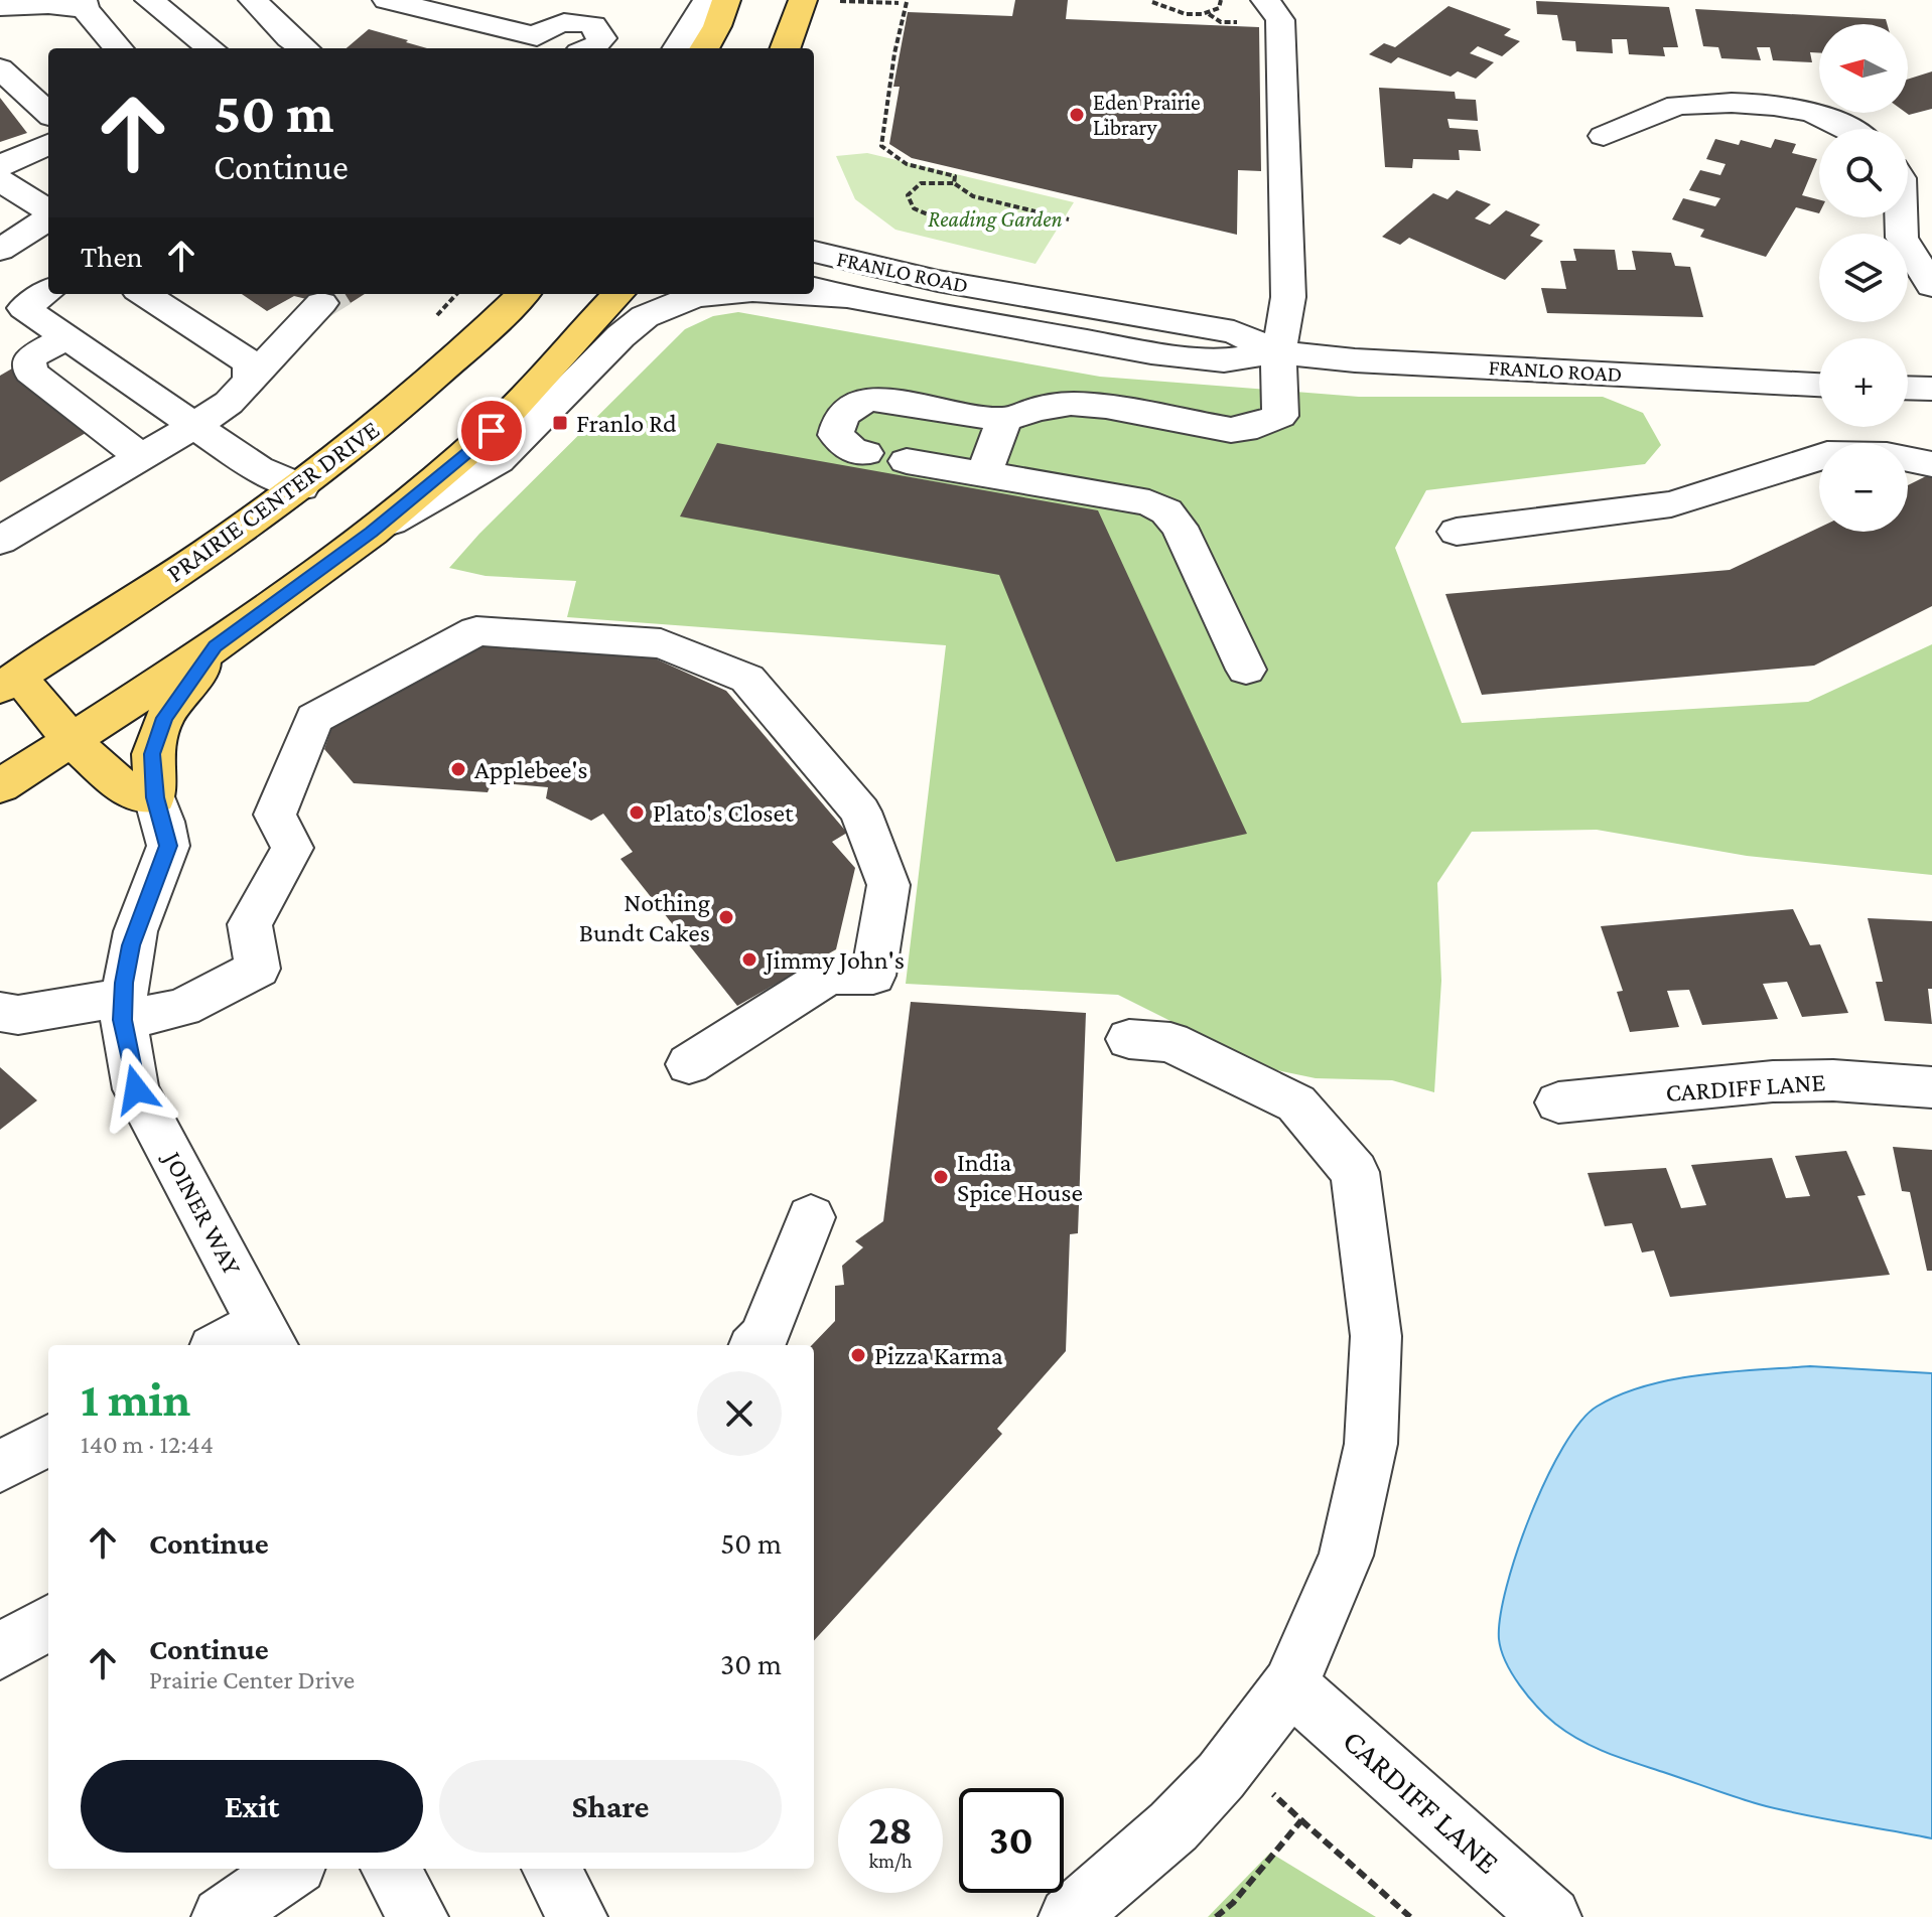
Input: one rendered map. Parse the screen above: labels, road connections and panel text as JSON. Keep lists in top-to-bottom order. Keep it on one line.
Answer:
{"streets":{"main road":["PRAIRIE CENTER DRIVE"],"street":["FRANLO ROAD","CARDIFF LANE","JOINER WAY"]},"parks":["Reading Garden"],"places":{"other":["Eden Prairie Library","Applebee's","Plato's Closet","Nothing Bundt Cakes","Jimmy John's","India Spice House","Pizza Karma"],"transit":["Franlo Rd"]},"north":"left","page":{"map_buttons":["+","−"],"turn":["50 m","Continue"],"then":"Then","heading":["1 min","140 m · 12:44"],"list":[{"name":"Continue","value":"50 m"},{"name":"Continue","note":"Prairie Center Drive","value":"30 m"}],"buttons":["Exit","Share"],"speed":"28 km/h","limit":"30"}}
